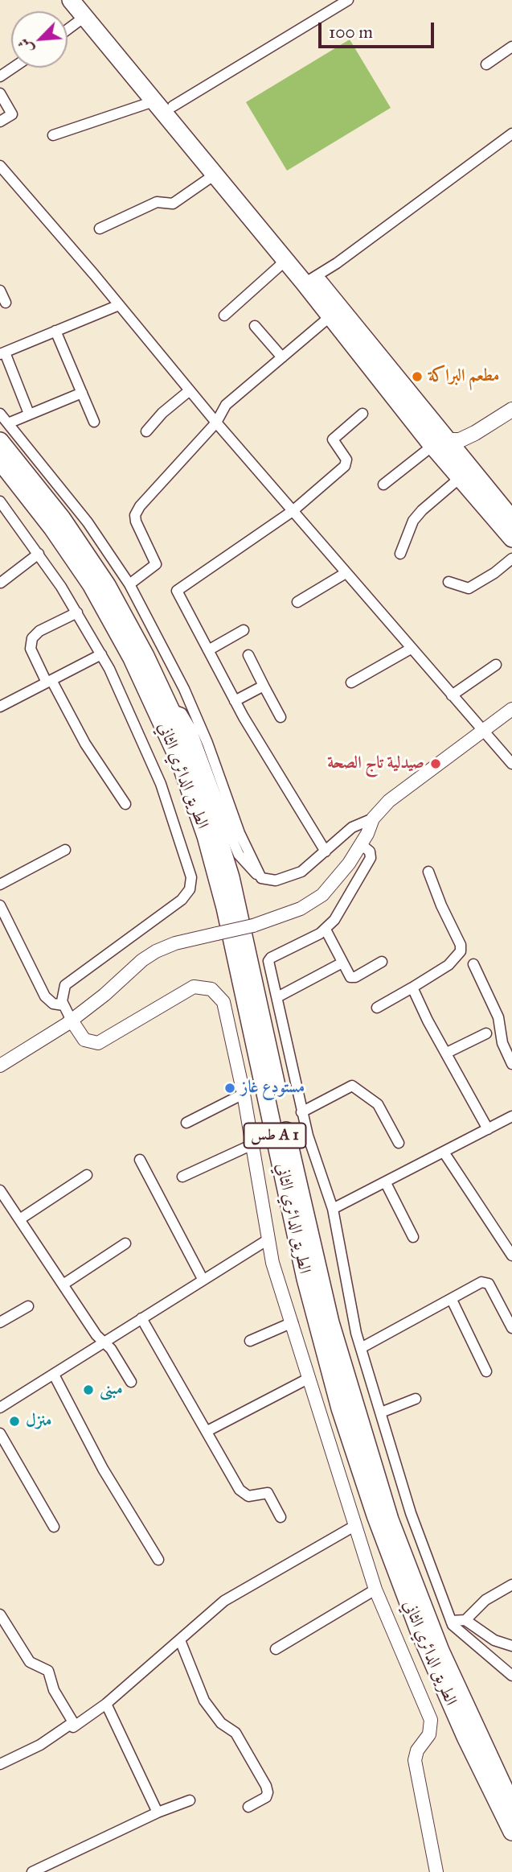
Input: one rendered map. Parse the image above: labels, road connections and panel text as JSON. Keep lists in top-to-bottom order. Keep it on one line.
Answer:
{"streets":{"highway":["الطريق الدائري الثاني","طس A 1"]},"places":["مطعم البراكة","صيدلية تاج الصحة","مستودع غاز","مبنى","منزل"],"scale_bar":"100 m","north":"bottom left"}
